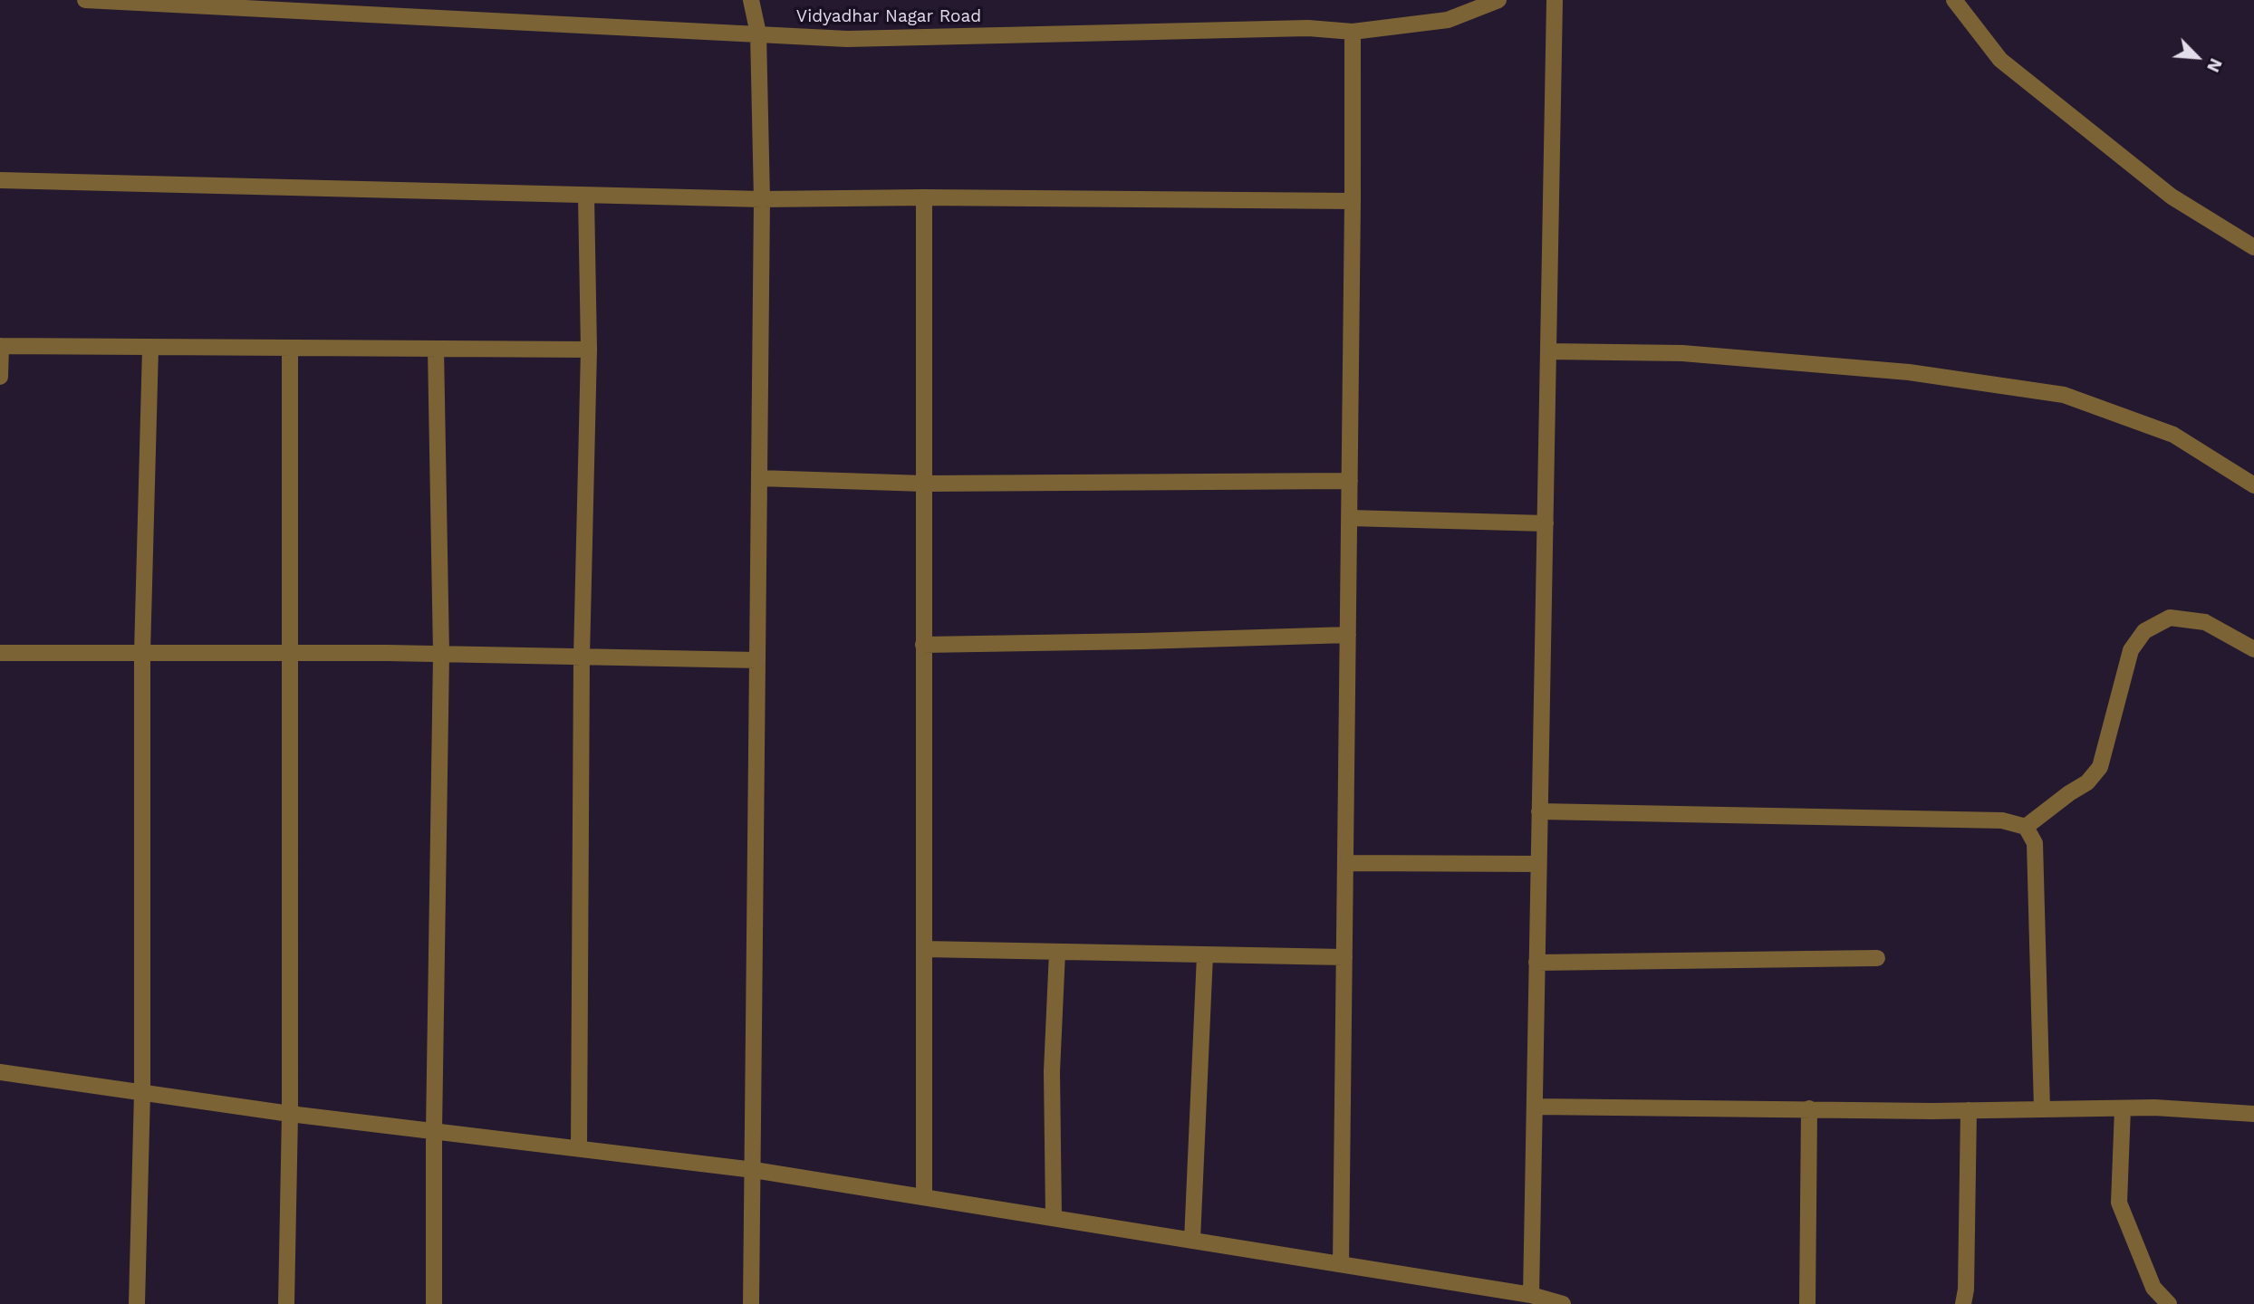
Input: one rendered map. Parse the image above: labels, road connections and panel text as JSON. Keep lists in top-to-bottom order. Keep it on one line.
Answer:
{"streets":{"street":["Vidyadhar Nagar Road"]},"north":"bottom right"}
